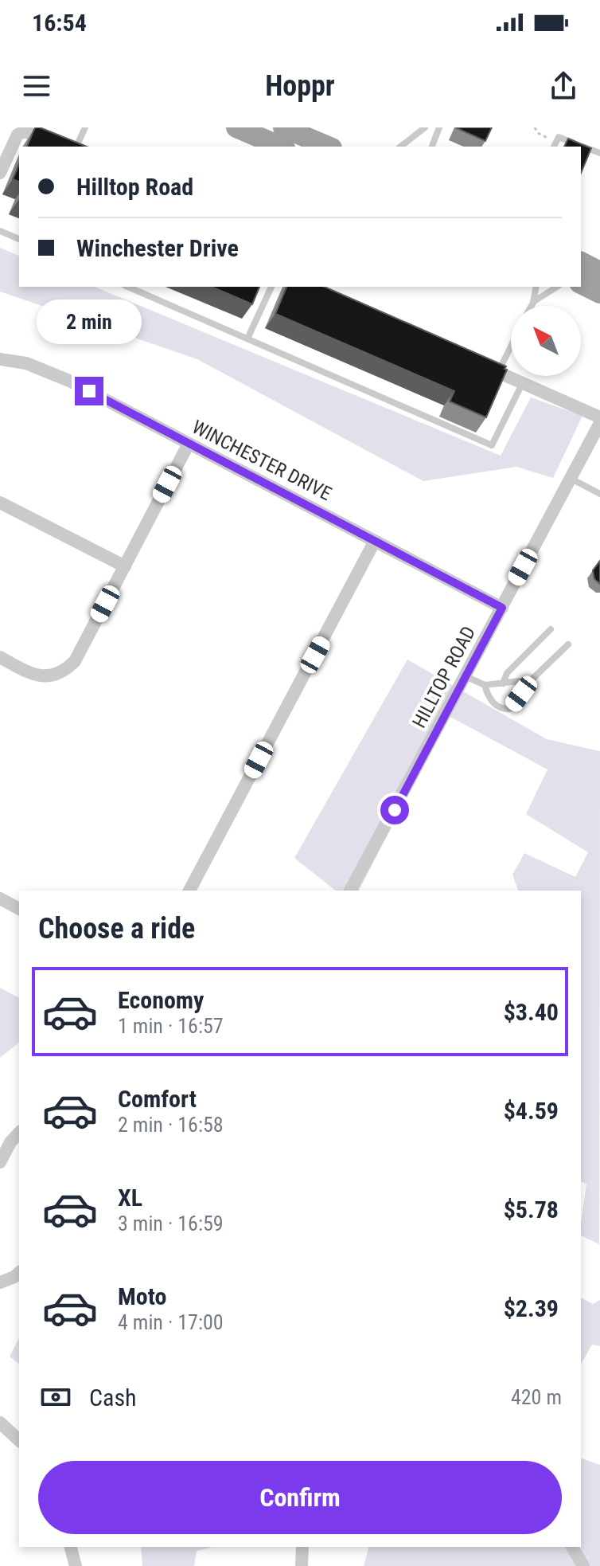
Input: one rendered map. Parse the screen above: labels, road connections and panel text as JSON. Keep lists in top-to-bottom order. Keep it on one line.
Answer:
{"streets":{"street":["WINCHESTER DRIVE","HILLTOP ROAD"]},"crossings":[["WINCHESTER DRIVE","HILLTOP ROAD"]],"north":"top left","page":{"status":"16:54","header":"Hoppr","banner":["Hilltop Road","Winchester Drive"],"bubble":"2 min","heading":"Choose a ride","list":[{"name":"Economy","note":"1 min · 16:57","value":"$3.40"},{"name":"Comfort","note":"2 min · 16:58","value":"$4.59"},{"name":"XL","note":"3 min · 16:59","value":"$5.78"},{"name":"Moto","note":"4 min · 17:00","value":"$2.39"}],"pay":["Cash","420 m"],"buttons":"Confirm"}}
